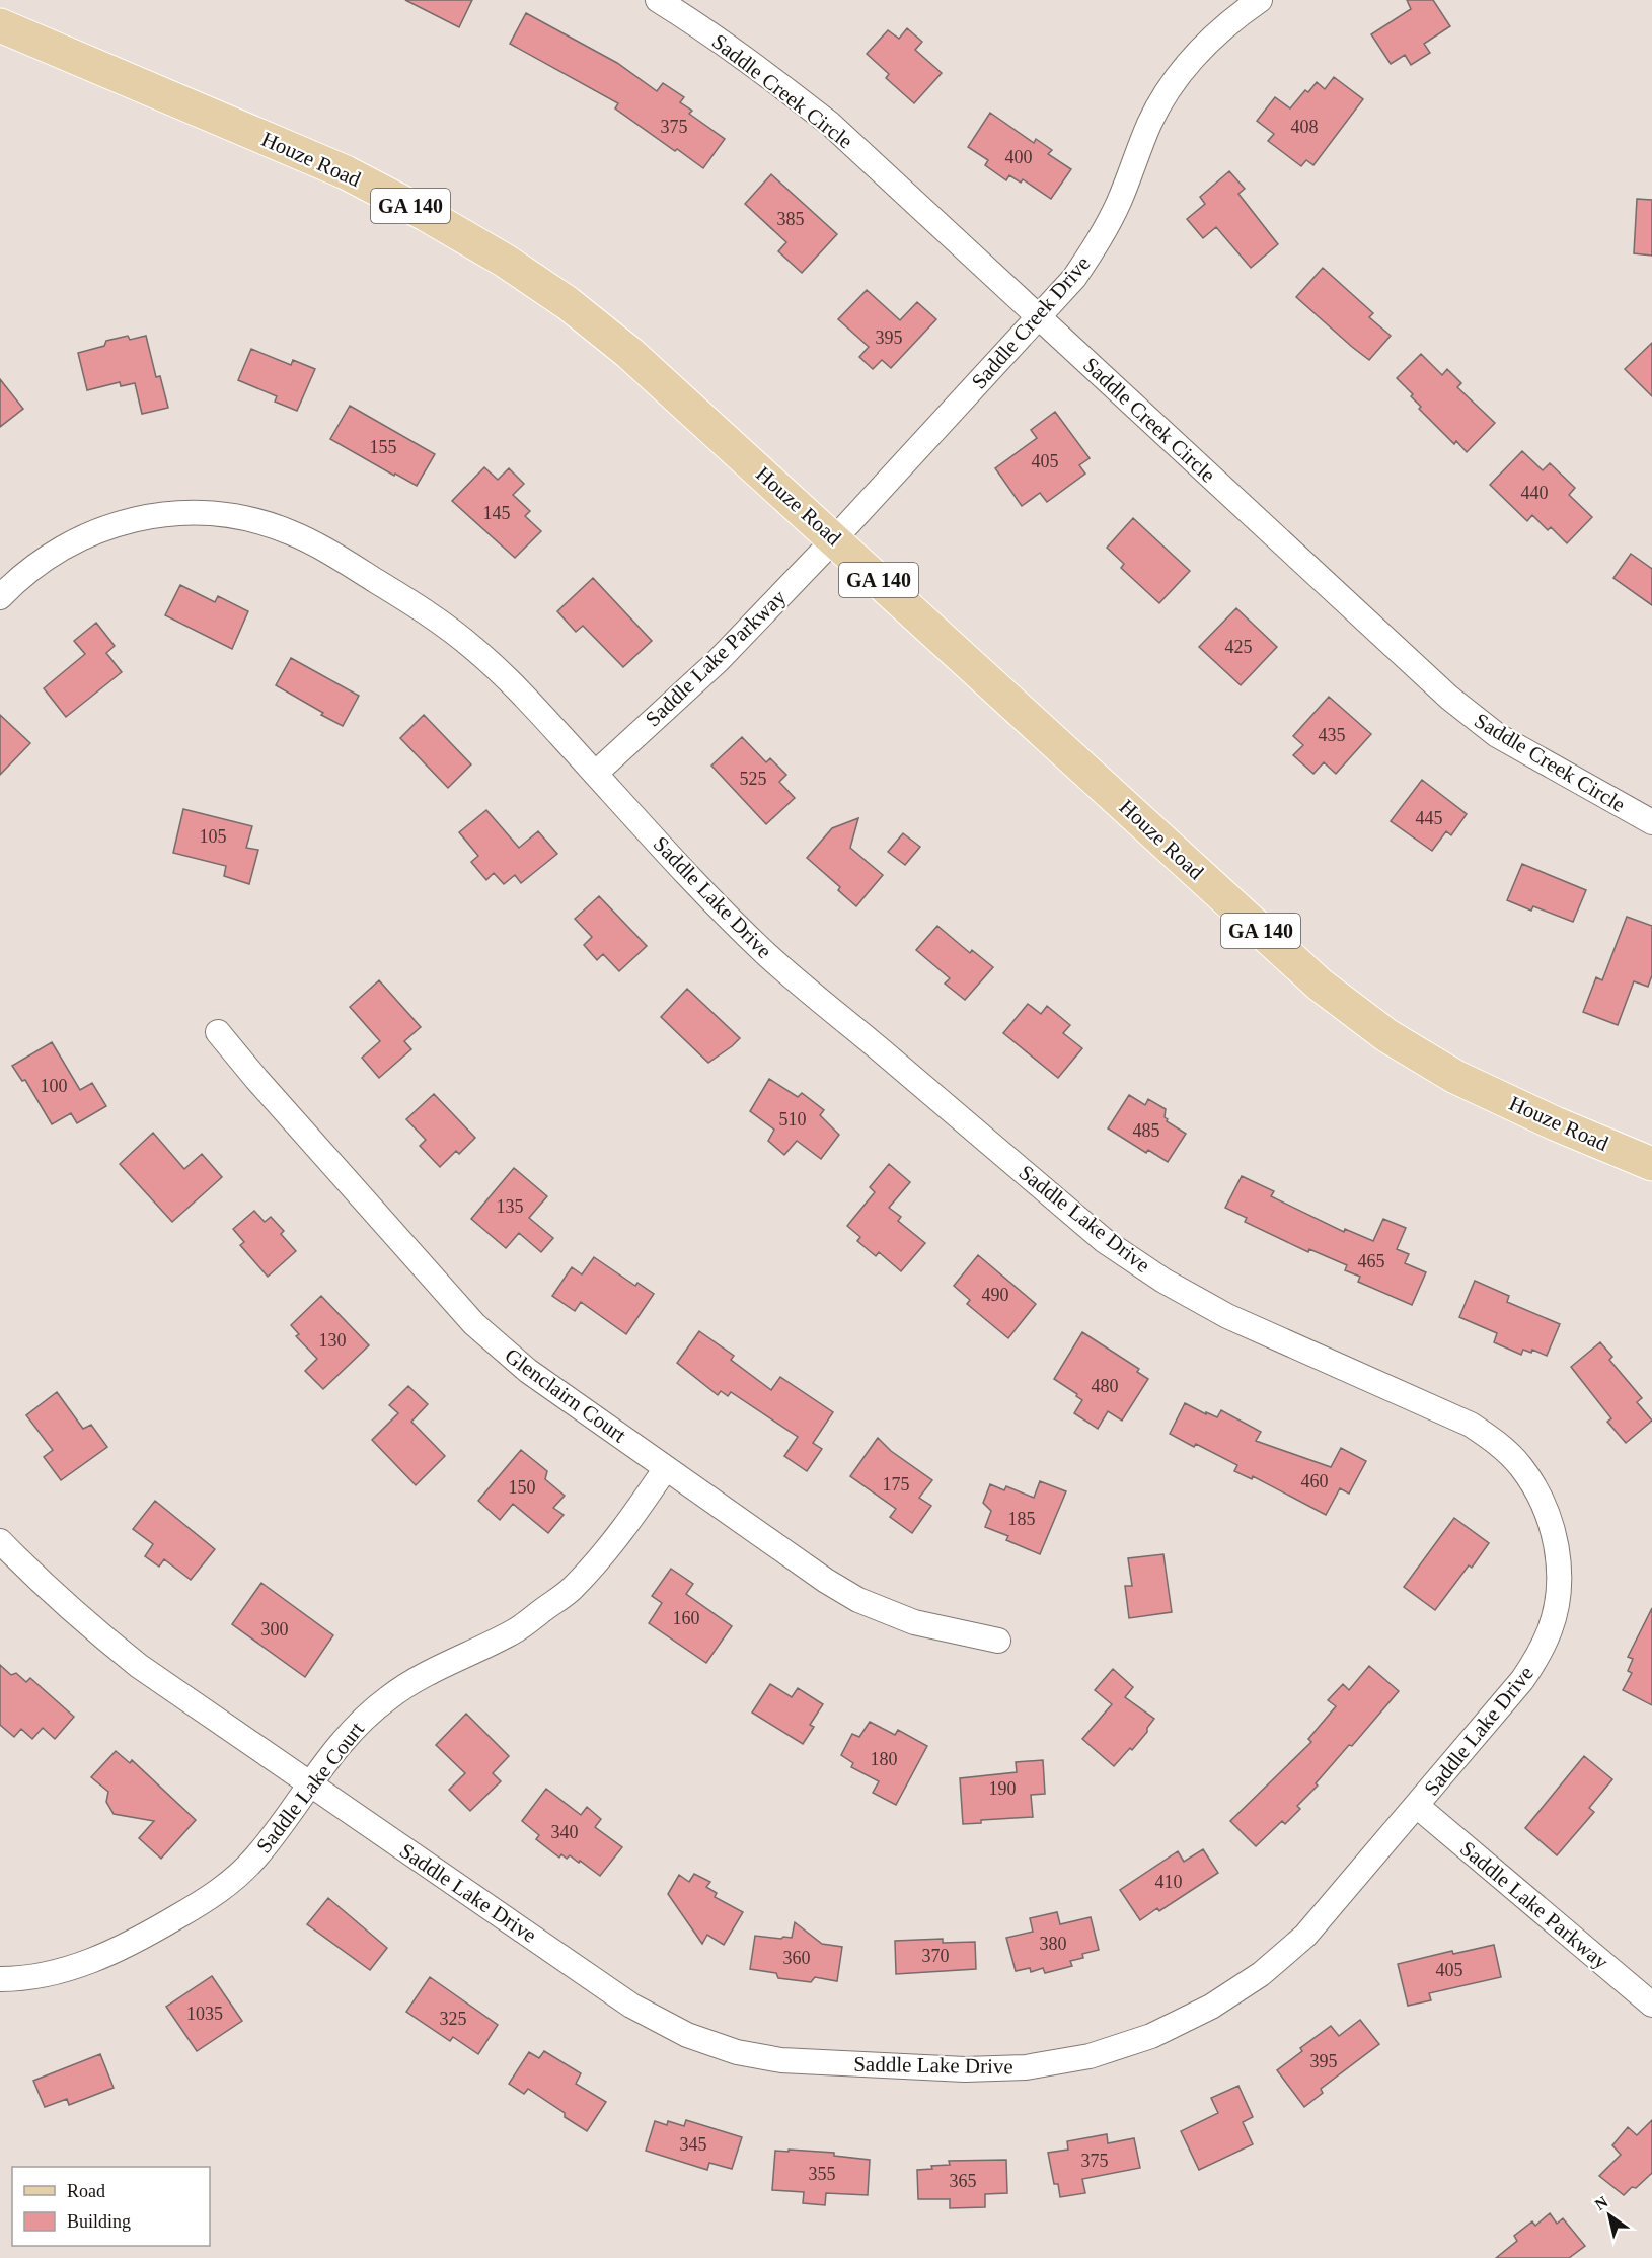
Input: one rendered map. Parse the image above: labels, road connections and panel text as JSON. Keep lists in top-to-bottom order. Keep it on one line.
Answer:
{"streets":{"main road":["Houze Road","GA 140"],"street":["Saddle Creek Circle","Saddle Creek Drive","Saddle Lake Parkway","Saddle Lake Drive","Glenclairn Court","Saddle Lake Court"]},"crossings":[["Saddle Creek Circle","Saddle Creek Drive"],["Houze Road","Saddle Creek Drive"],["Houze Road","Saddle Lake Parkway"],["Saddle Creek Drive","Saddle Lake Parkway"],["Saddle Lake Parkway","Saddle Lake Drive"],["Saddle Lake Drive","Saddle Lake Court"],["Glenclairn Court","Saddle Lake Court"]],"house_numbers":["375","408","400","385","395","155","405","440","145","425","435","525","445","105","100","510","485","135","465","490","130","480","460","175","150","185","160","300","180","190","340","410","380","370","360","405","1035","325","395","345","375","355","365"],"legend":["Road","Building"],"north":"top left"}
